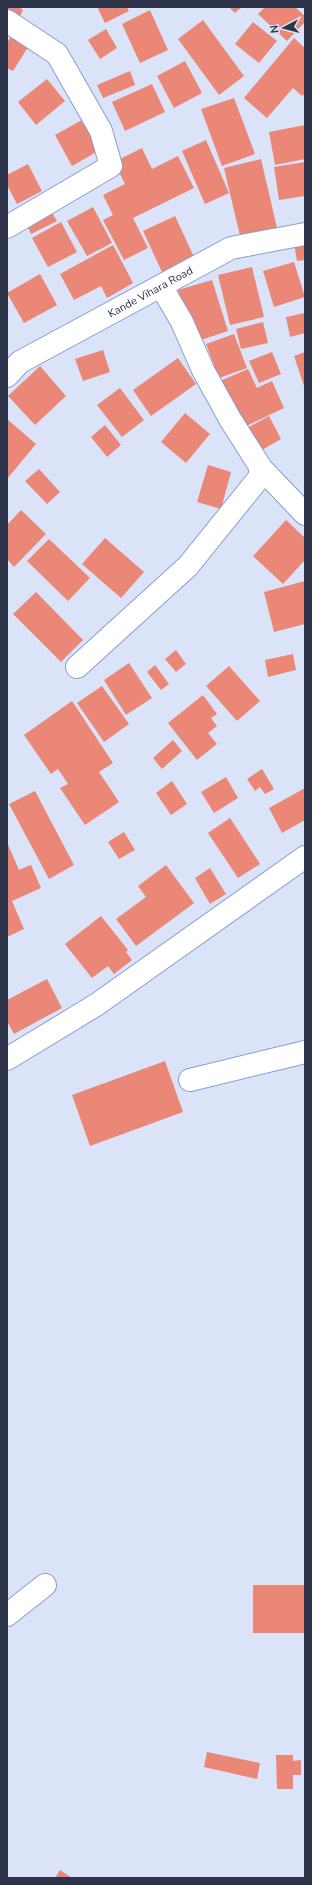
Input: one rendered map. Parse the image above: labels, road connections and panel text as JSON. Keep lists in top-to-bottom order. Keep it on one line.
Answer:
{"streets":{"street":["Kande Vihara Road"]},"north":"left"}
